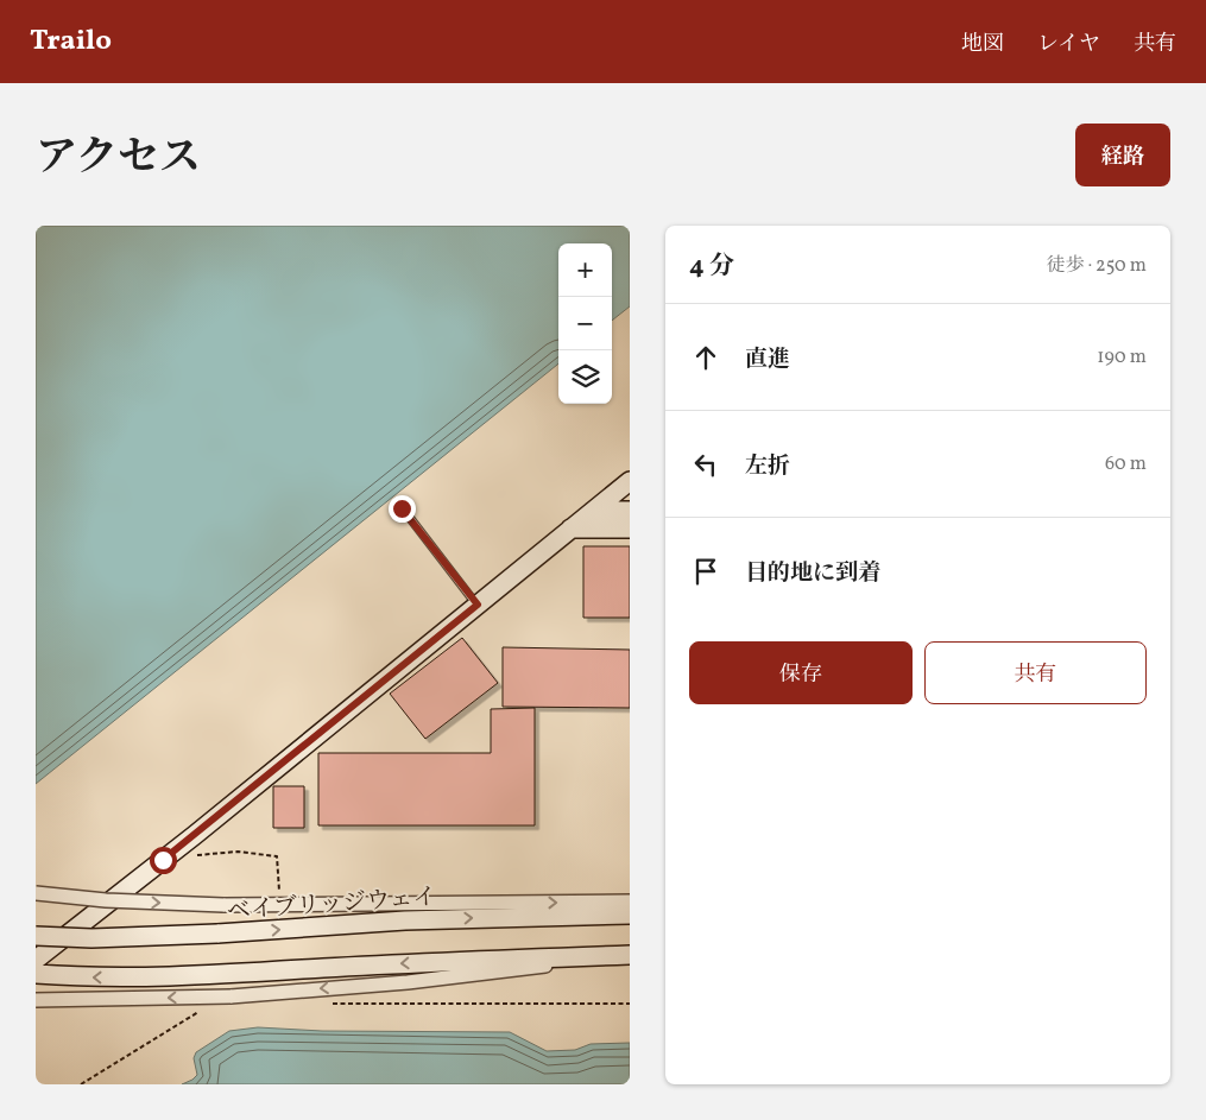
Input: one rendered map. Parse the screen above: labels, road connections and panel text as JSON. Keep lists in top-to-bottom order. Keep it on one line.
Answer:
{"streets":{"street":["ベイブリッジウェイ"]},"page":{"header":"Trailo","nav":["地図","レイヤ","共有"],"title":"アクセス","buttons":["経路",["保存","共有"]],"heading":["4 分","徒歩 · 250 m"],"map_buttons":["+","−"],"list":[["直進","190 m"],["左折","60 m"],"目的地に到着"]}}
